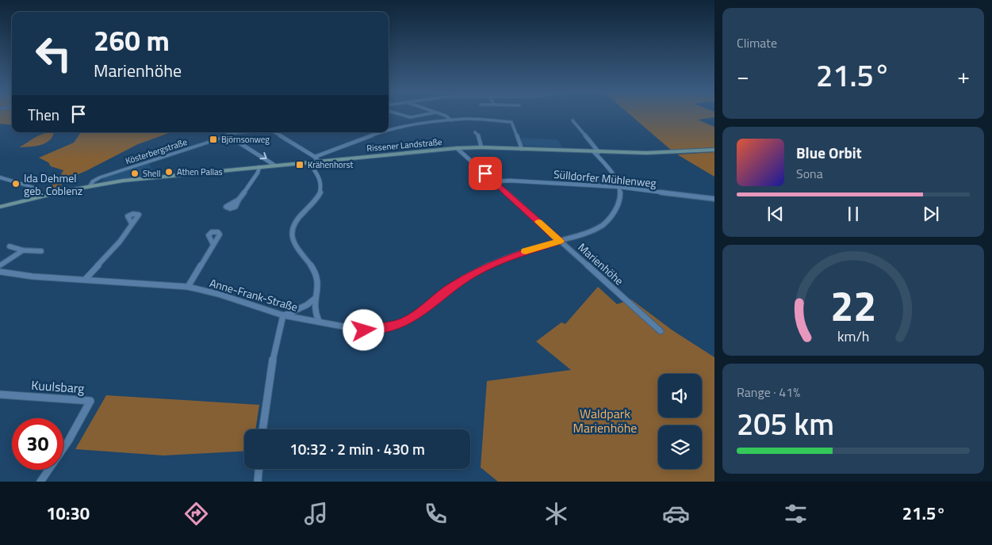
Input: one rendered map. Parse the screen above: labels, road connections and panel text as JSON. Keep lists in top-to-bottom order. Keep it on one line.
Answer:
{"streets":{"main road":["Rissener Landstraße"],"street":["Kösterbergstraße","Sülldorfer Mühlenweg","Marienhöhe","Anne-Frank-Straße","Kuulsbarg"]},"crossings":[["Rissener Landstraße","Kösterbergstraße"],["Rissener Landstraße","Marienhöhe"],["Sülldorfer Mühlenweg","Marienhöhe"],["Sülldorfer Mühlenweg","Anne-Frank-Straße"],["Marienhöhe","Anne-Frank-Straße"]],"parks":["Waldpark Marienhöhe"],"places":{"transit":["Björnsonweg","Krähenhorst"],"other":["Athen Pallas","Shell","Ida Dehmel geb. Coblenz"]},"page":{"tile":["Climate",["Range · 41%","205 km"]],"turn":["260 m","Marienhöhe"],"heat":["−","21.5°","+"],"then":"Then","song":["Blue Orbit","Sona"],"limit":"30","trip":"10:32 · 2 min · 430 m","tabs":["10:30","21.5°"],"gauge":["22","km/h"]}}
